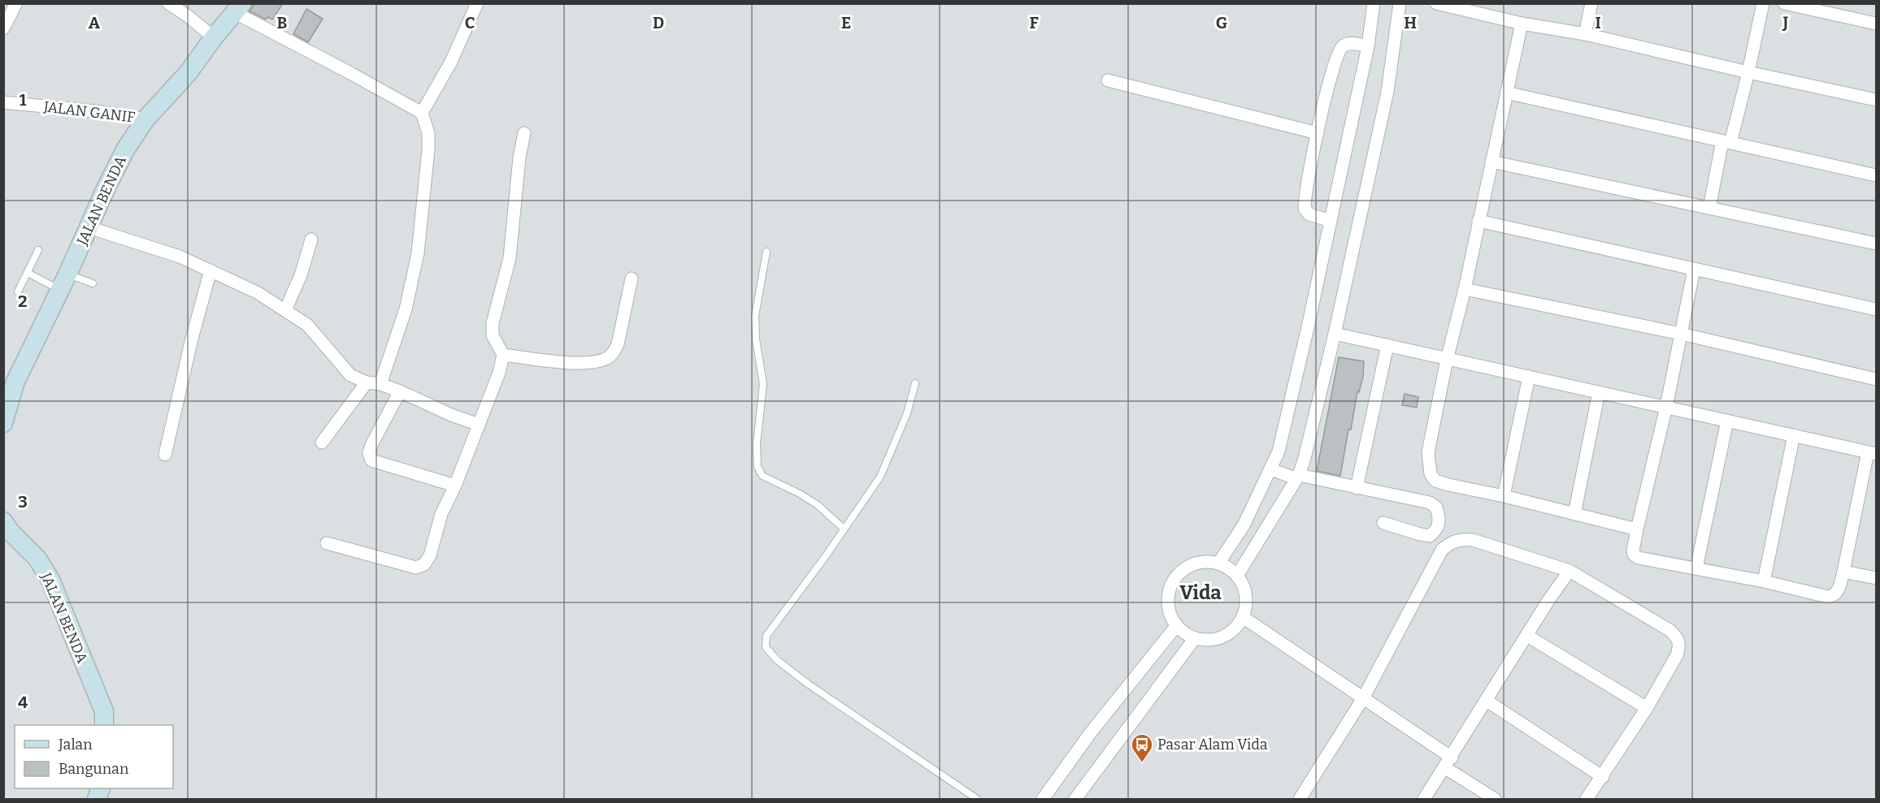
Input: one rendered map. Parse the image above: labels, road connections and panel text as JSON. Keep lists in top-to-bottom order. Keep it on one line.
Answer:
{"streets":{"street":["JALAN GANIF","JALAN BENDA"]},"crossings":[["JALAN GANIF","JALAN BENDA"]],"districts":["Vida"],"places":{"bus stop":["Pasar Alam Vida"]},"legend":["Jalan","Bangunan"],"grid":{"columns":["A","B","C","D","E","F","G","H","I","J"],"rows":["1","2","3","4"]}}
